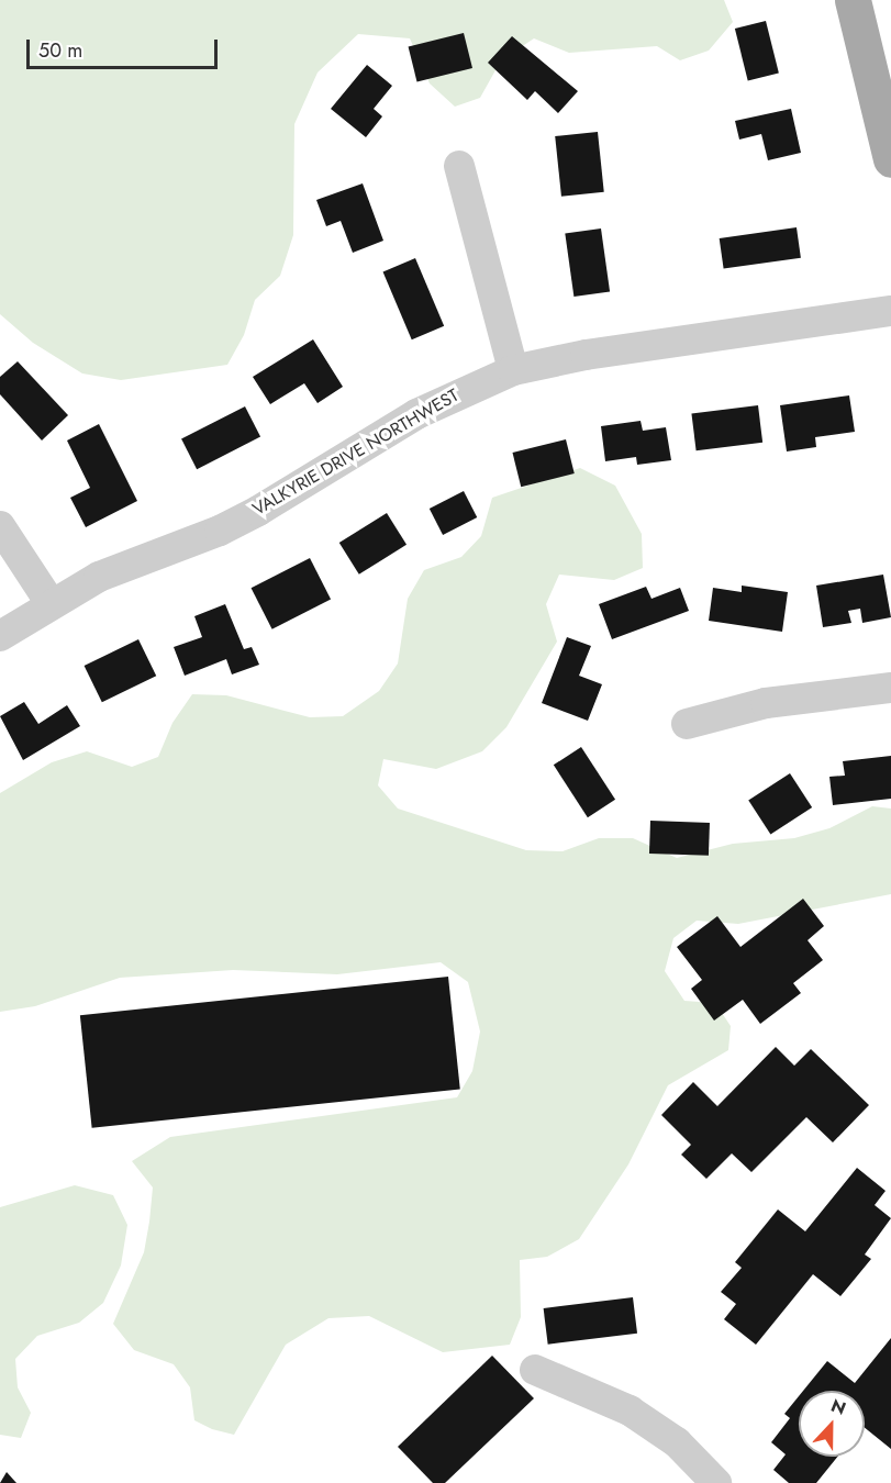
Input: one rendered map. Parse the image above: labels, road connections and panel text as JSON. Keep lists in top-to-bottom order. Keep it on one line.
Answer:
{"streets":{"street":["VALKYRIE DRIVE NORTHWEST"]},"scale_bar":"50 m","north":"top"}
